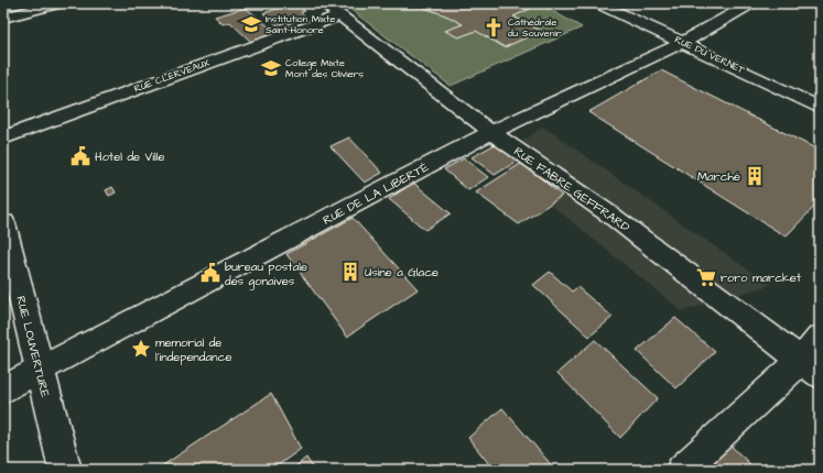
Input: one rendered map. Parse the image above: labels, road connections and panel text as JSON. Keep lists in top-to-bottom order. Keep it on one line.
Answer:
{"streets":{"street":["RUE DU VERNET","RUE CLERVEAUX","RUE FABRE GEFFRARD","RUE DE LA LIBERTÉ","RUE LOUVERTURE"]},"crossings":[["RUE DU VERNET","RUE DE LA LIBERTÉ"],["RUE CLERVEAUX","RUE FABRE GEFFRARD"],["RUE FABRE GEFFRARD","RUE DE LA LIBERTÉ"],["RUE DE LA LIBERTÉ","RUE LOUVERTURE"]],"places":{"school or university":["Institution Mixte Saint-Honore","College Mixte Mont des Oliviers"],"church":["Cathédrale du Souvenir"],"public building":["Hotel de Ville","bureau postale des gonaives"],"building":["Marché","Usine a Glace"],"supermarket":["roro marcket"],"place":["memorial de l'independance"]}}
